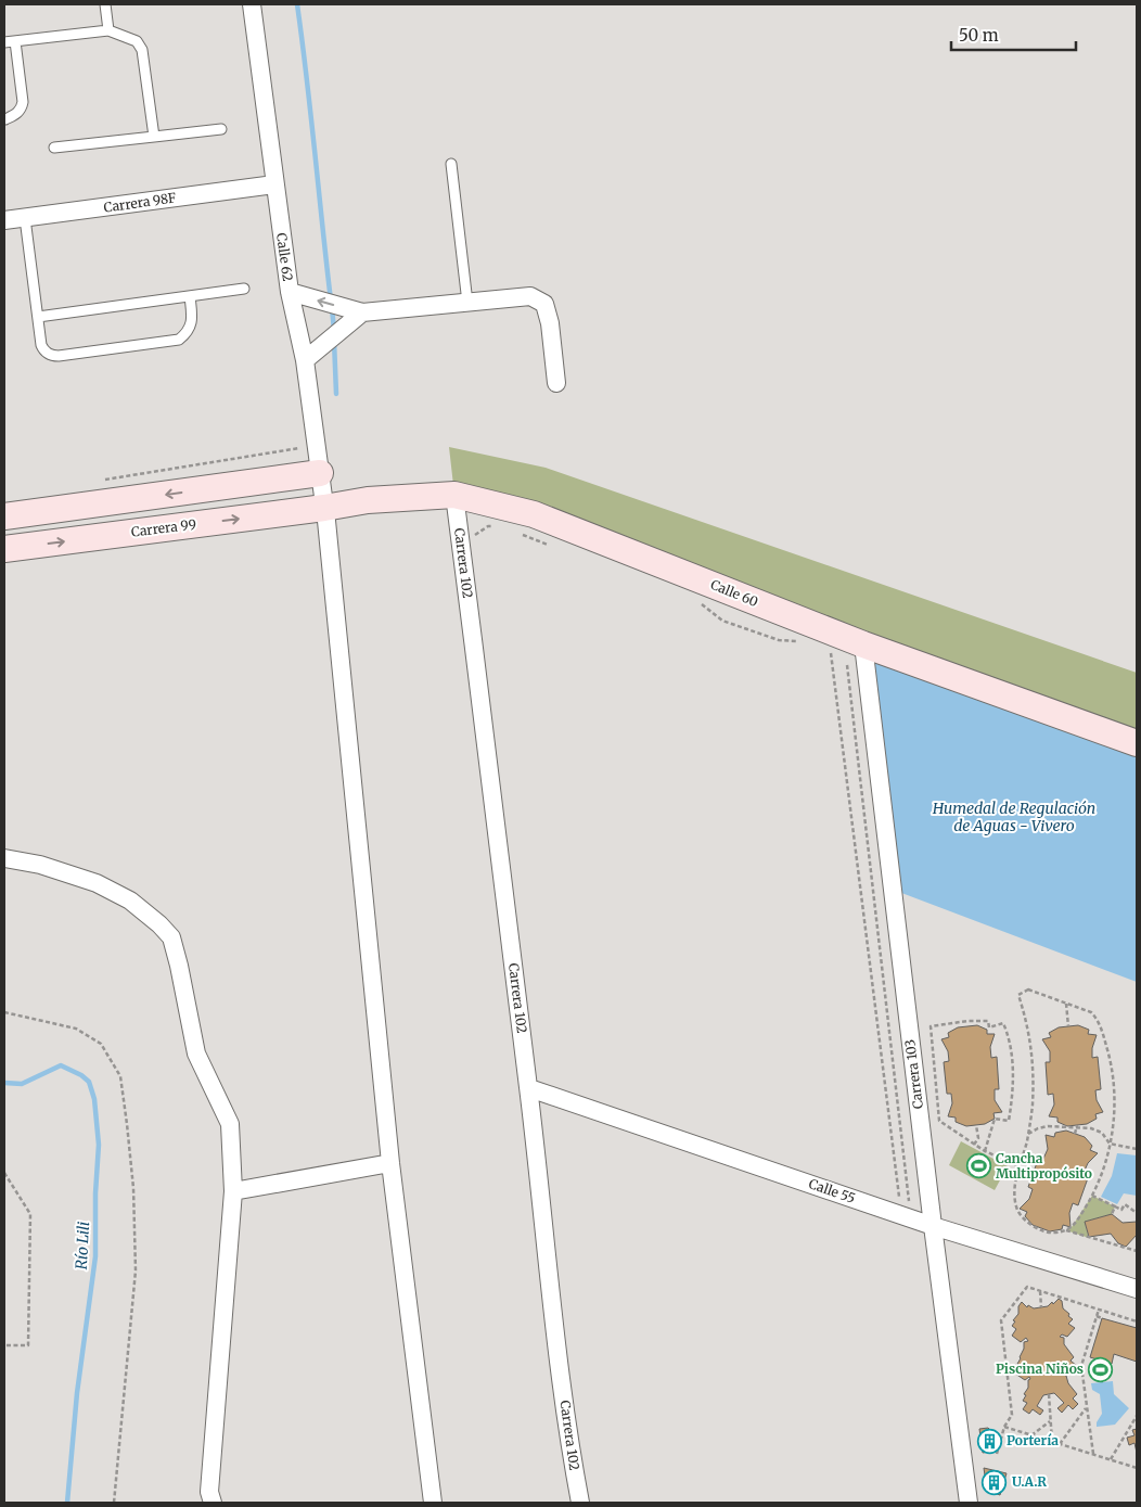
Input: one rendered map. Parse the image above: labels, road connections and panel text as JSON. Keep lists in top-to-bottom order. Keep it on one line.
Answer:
{"streets":{"street":["Carrera 98F","Calle 62","Carrera 99","Carrera 102","Calle 60","Carrera 103","Calle 55"]},"crossings":[["Carrera 98F","Calle 62"],["Calle 62","Carrera 99"],["Calle 62","Calle 60"],["Carrera 99","Calle 60"],["Carrera 102","Calle 60"],["Carrera 102","Calle 55"],["Calle 60","Carrera 103"],["Carrera 103","Calle 55"]],"water":["Humedal de Regulación de Aguas - Vivero","Río Lili"],"places":{"sports":["Cancha Multipropósito","Piscina Niños"],"building":["Portería","U.A.R"]},"scale_bar":"50 m"}
